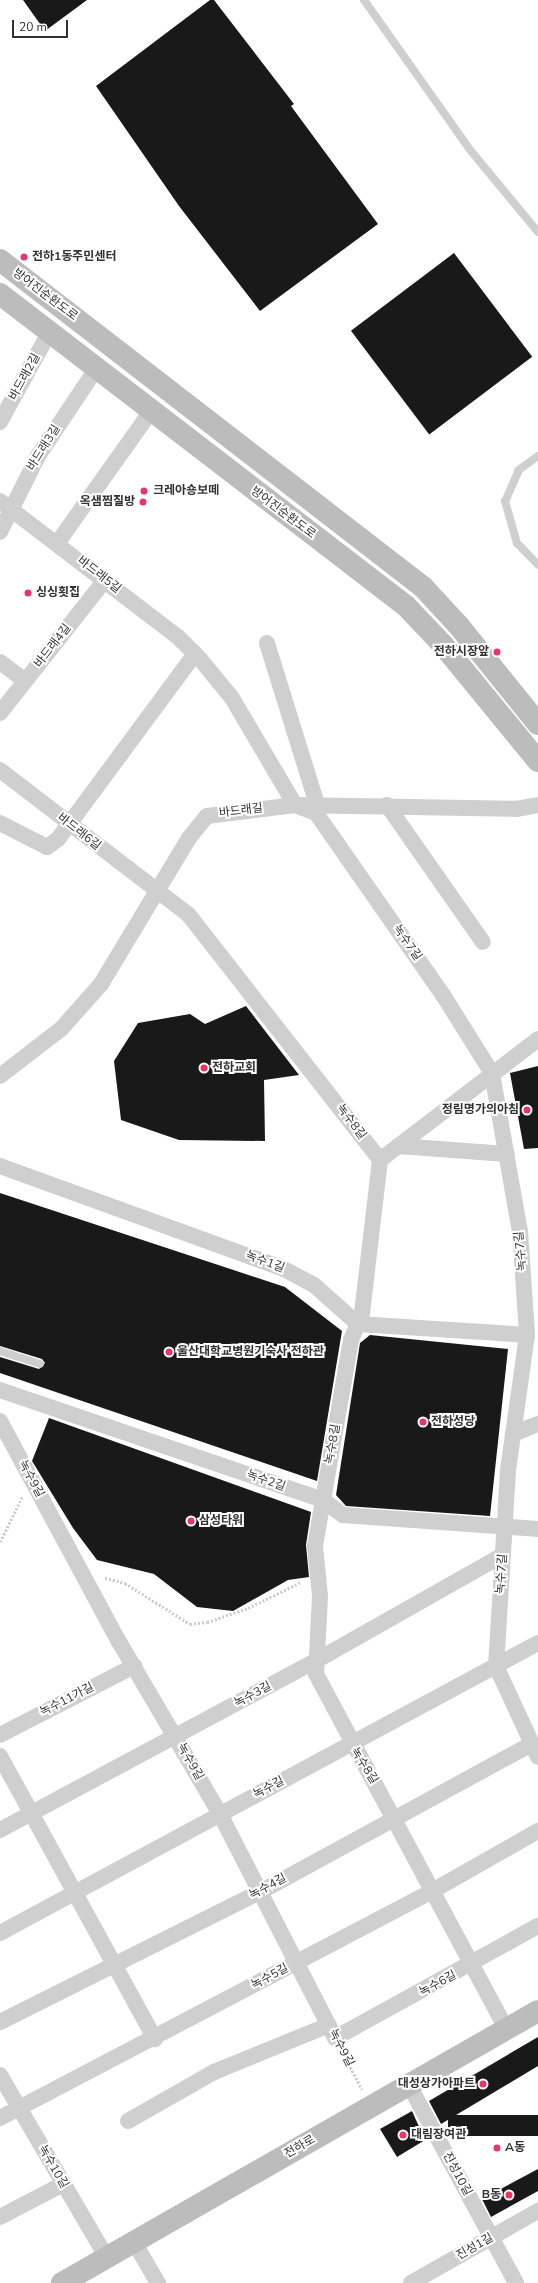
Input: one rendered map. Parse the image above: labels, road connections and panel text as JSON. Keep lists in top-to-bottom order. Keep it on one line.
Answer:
{"streets":{"main road":["방어진순환도로","전하로"],"street":["바드래2길","바드래3길","바드래5길","바드래4길","바드래길","바드래6길","녹수7길","녹수8길","녹수1길","녹수9길","녹수2길","녹수3길","녹수11가길","녹수길","녹수4길","녹수5길","녹수6길","녹수10길","진성10길","진성1길"]},"crossings":[["방어진순환도로","바드래2길"],["방어진순환도로","바드래3길"],["바드래3길","바드래5길"],["바드래5길","바드래4길"],["바드래5길","바드래길"],["바드래5길","녹수7길"],["바드래길","바드래6길"],["바드래길","녹수7길"],["바드래길","녹수8길"],["바드래6길","녹수8길"],["녹수7길","녹수2길"],["녹수7길","녹수3길"],["녹수7길","녹수길"],["녹수7길","녹수4길"],["녹수8길","녹수1길"],["녹수8길","녹수2길"],["녹수8길","녹수3길"],["녹수8길","녹수길"],["녹수8길","녹수4길"],["녹수8길","녹수5길"],["녹수8길","녹수6길"],["녹수8길","전하로"],["녹수9길","녹수3길"],["녹수9길","녹수11가길"],["녹수9길","녹수길"],["녹수9길","녹수4길"],["녹수9길","녹수5길"],["녹수9길","녹수6길"],["녹수9길","전하로"],["녹수5길","녹수10길"],["전하로","녹수10길"],["전하로","진성10길"],["진성10길","진성1길"]],"places":["전하1동주민센터","크레아숑보떼","옥샘찜질방","싱싱횟집","전하시장앞","전하교회","정림명가의아침","울산대학교병원기숙사 전하관","전하성당","삼성타워","대성상가아파트","대림장여관","A동","B동"],"scale_bar":"20 m"}
